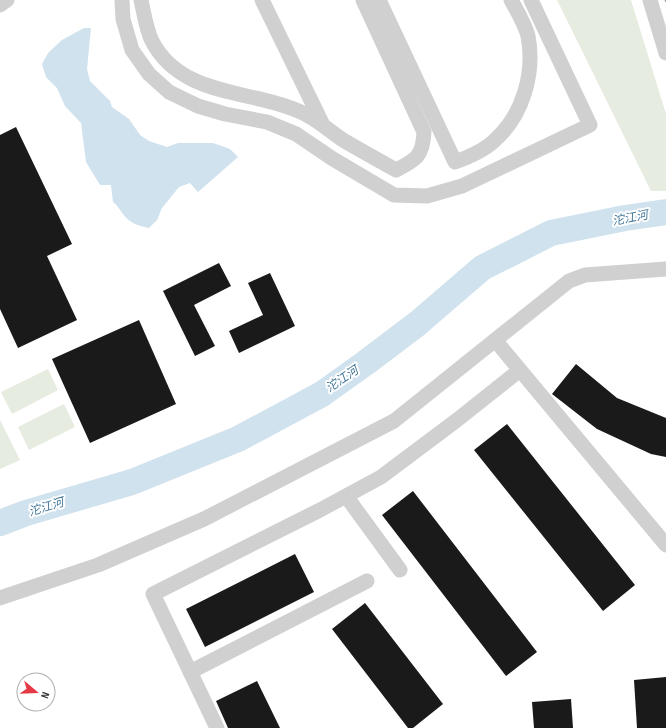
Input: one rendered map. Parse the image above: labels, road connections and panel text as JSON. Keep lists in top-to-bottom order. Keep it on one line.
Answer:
{"water":["沱江河"],"north":"right"}
